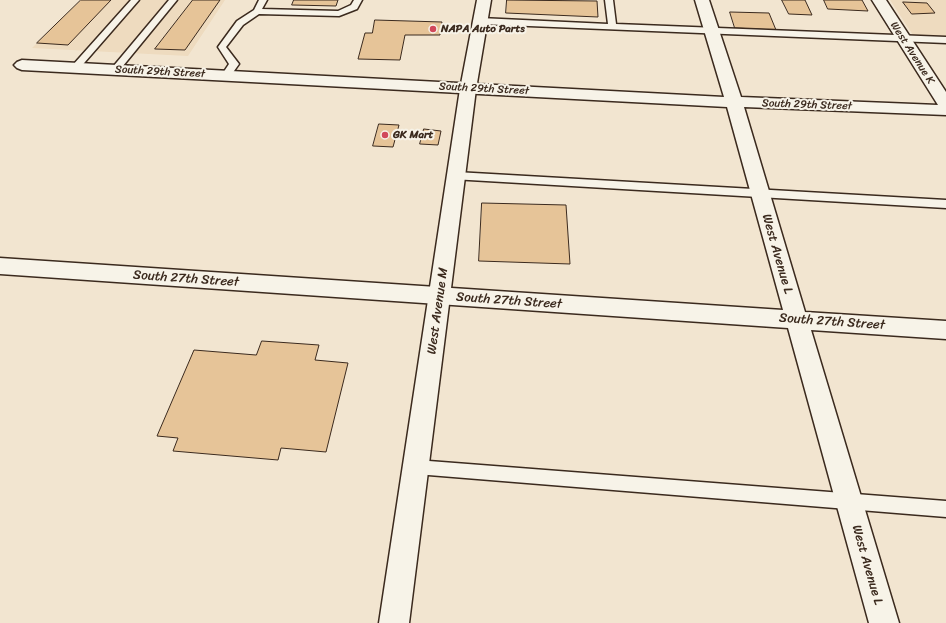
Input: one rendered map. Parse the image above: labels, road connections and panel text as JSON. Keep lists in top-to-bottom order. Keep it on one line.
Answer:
{"streets":{"street":["West Avenue K","South 29th Street","West Avenue L","South 27th Street","West Avenue M"]},"crossings":[["South 29th Street","West Avenue L"],["South 29th Street","West Avenue M"],["West Avenue L","South 27th Street"],["South 27th Street","West Avenue M"]],"places":["NAPA Auto Parts","GK Mart"]}
